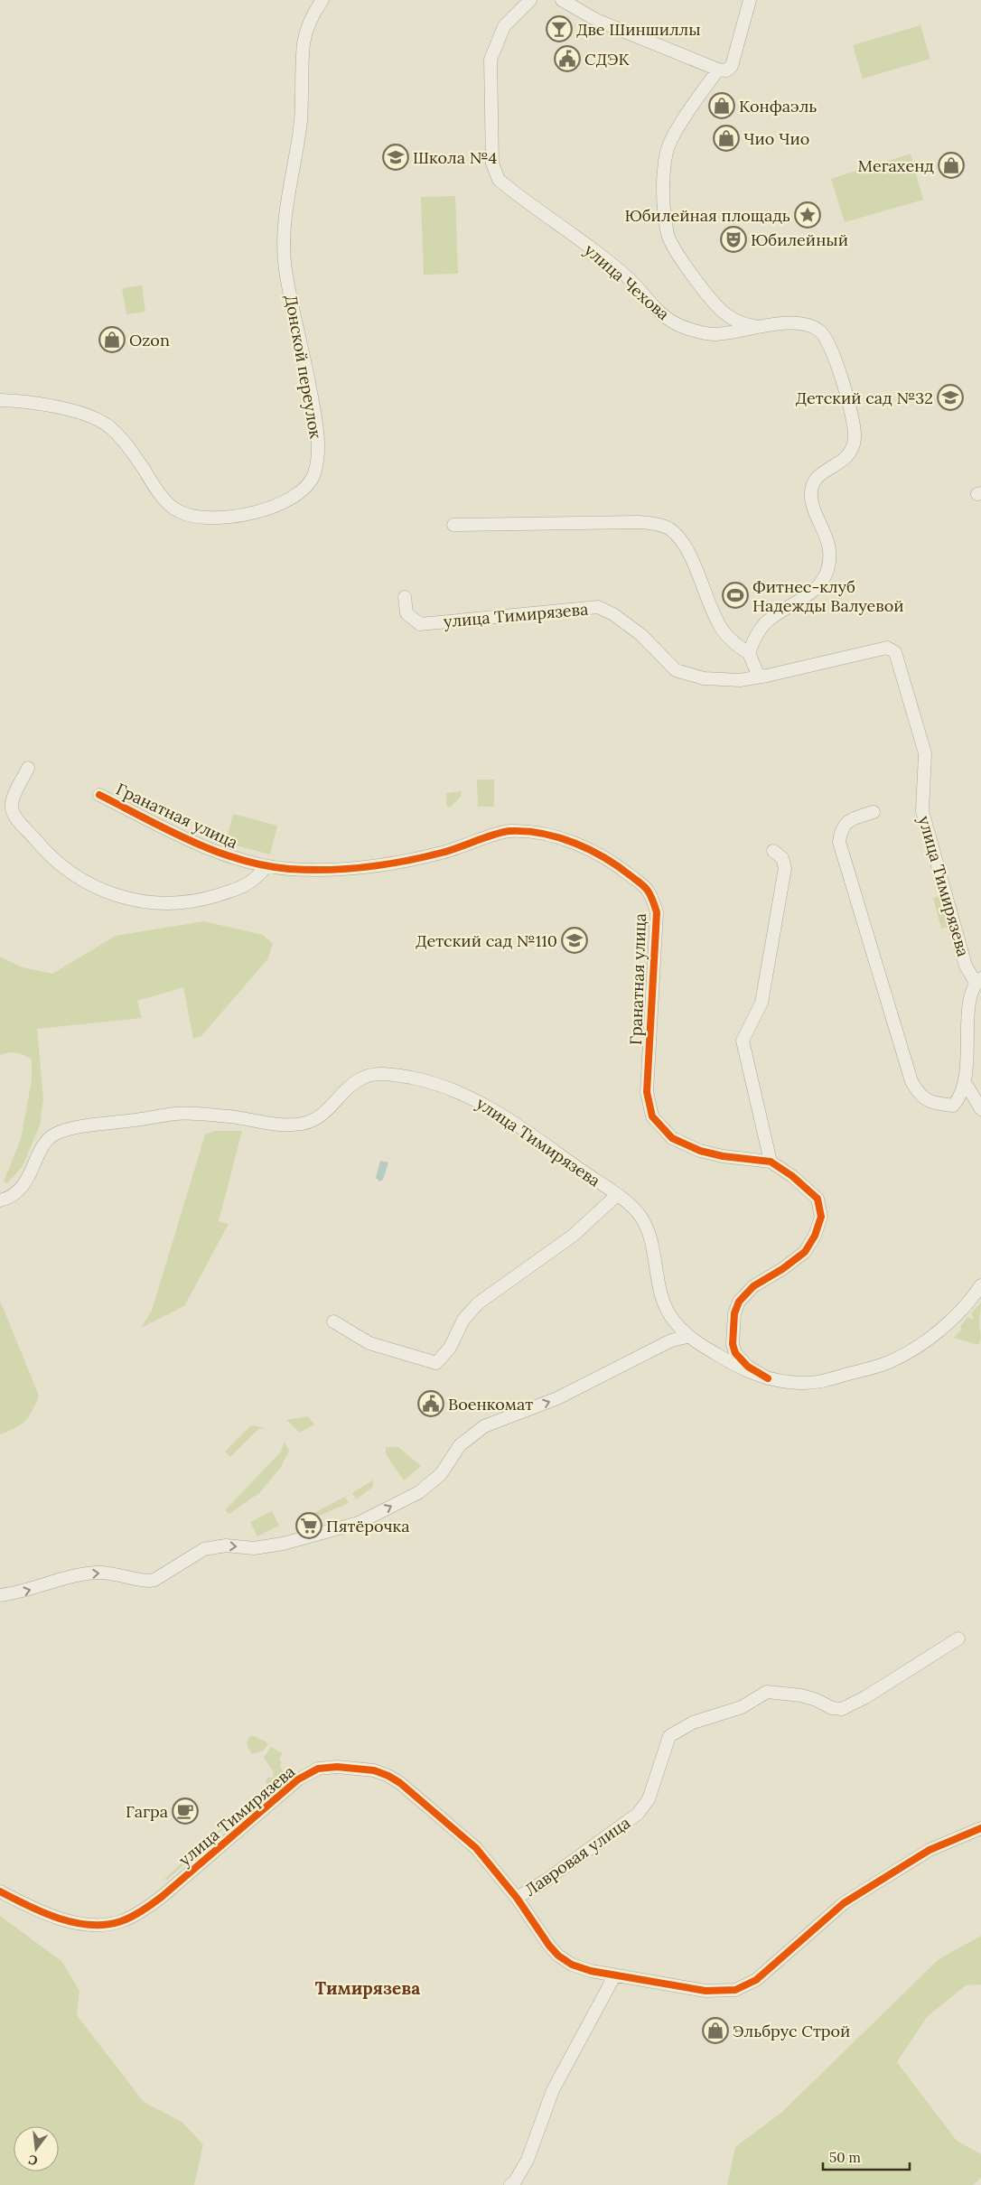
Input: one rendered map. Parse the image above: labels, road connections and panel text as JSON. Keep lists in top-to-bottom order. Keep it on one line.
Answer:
{"streets":{"street":["улица Чехова","Донской переулок","улица Тимирязева","Гранатная улица","Лавровая улица"]},"crossings":[["улица Тимирязева","Гранатная улица"],["улица Тимирязева","Лавровая улица"]],"districts":["Тимирязева"],"places":{"bar":["Две Шиншиллы"],"public building":["СДЭК","Военкомат"],"shop":["Конфаэль","Чио Чио","Мегахенд","Ozon","Эльбрус Строй"],"school or university":["Школа №4","Детский сад №32","Детский сад №110"],"place":["Юбилейная площадь"],"theatre":["Юбилейный"],"sports":["Фитнес-клуб Надежды Валуевой"],"supermarket":["Пятёрочка"],"cafe":["Гагра"]},"scale_bar":"50 m","north":"bottom"}
